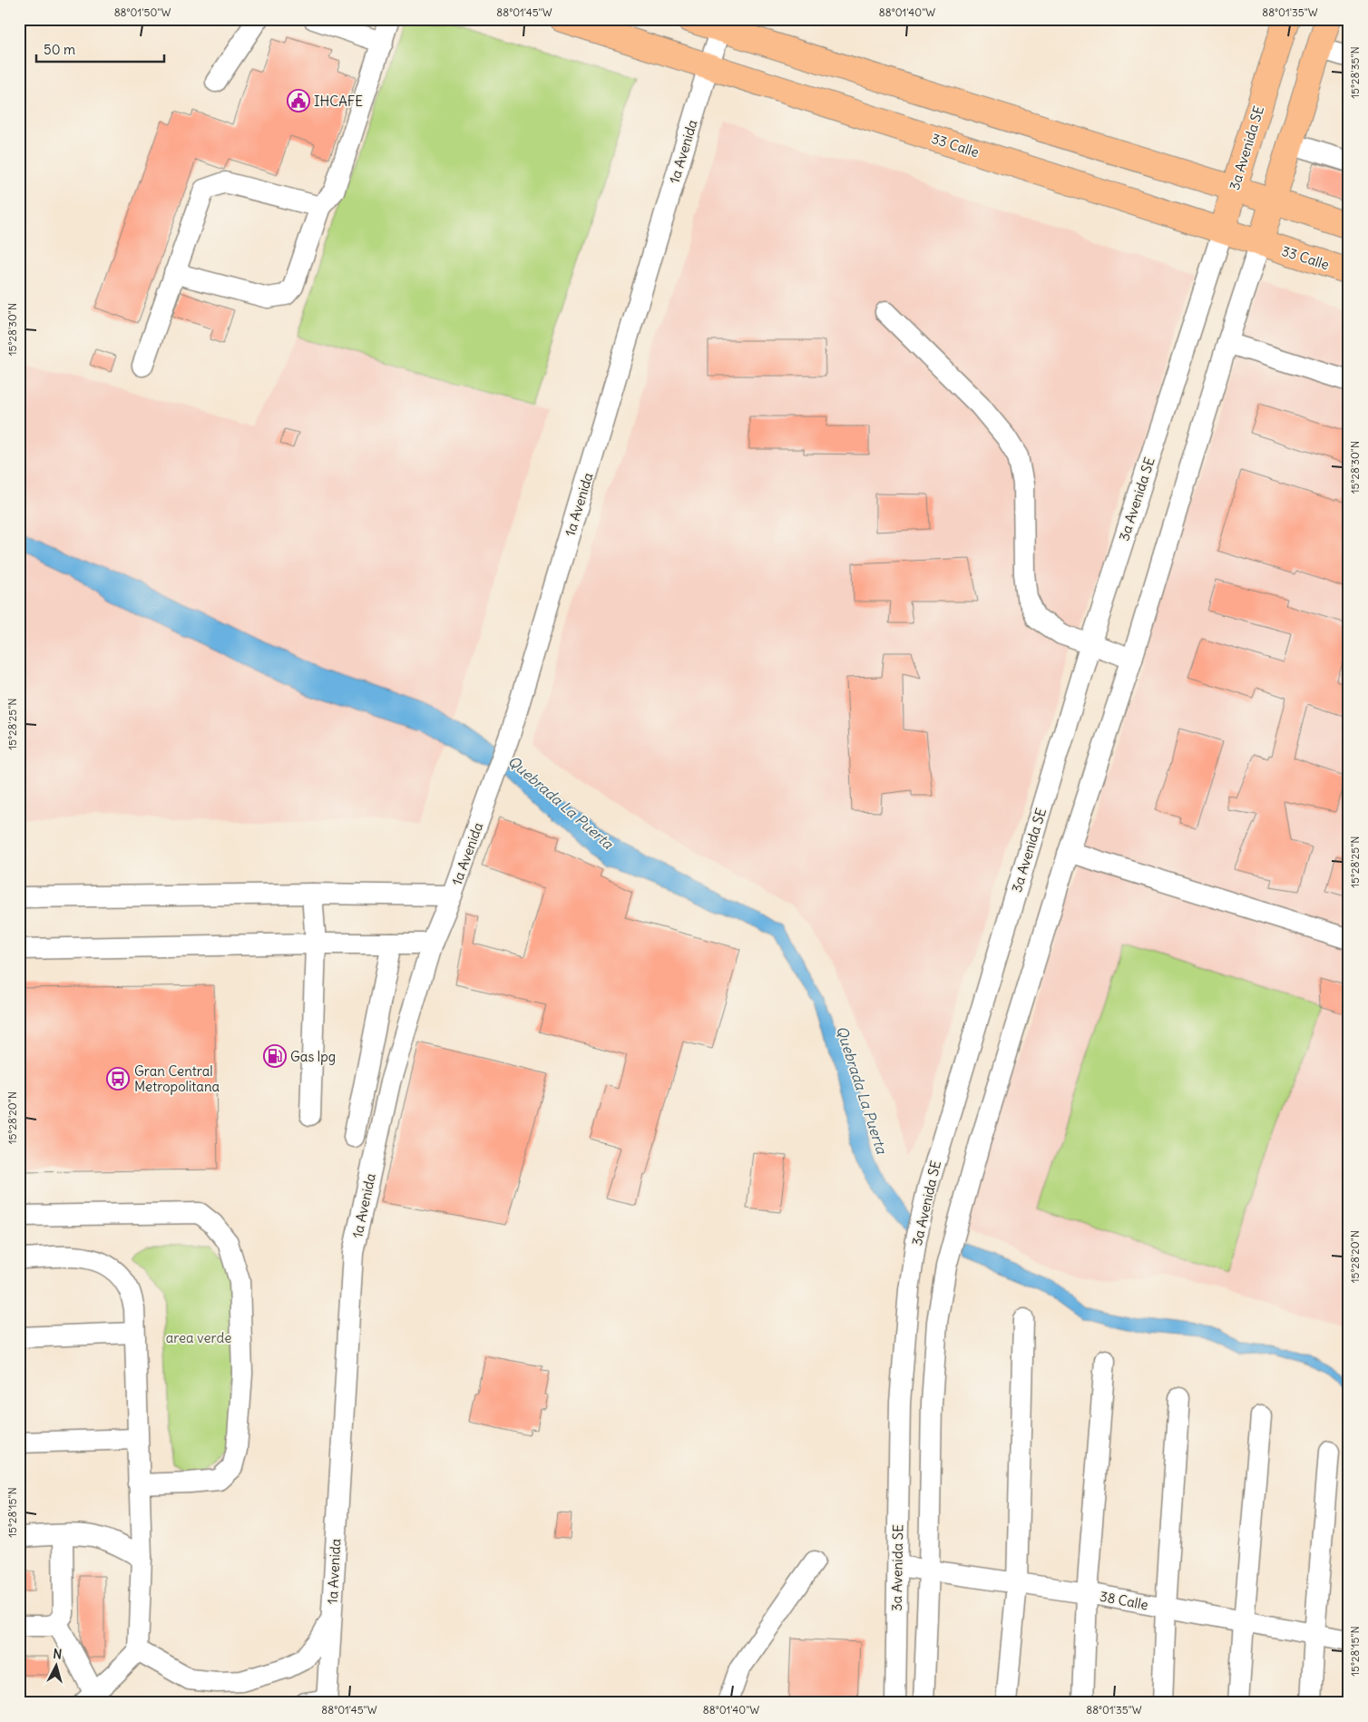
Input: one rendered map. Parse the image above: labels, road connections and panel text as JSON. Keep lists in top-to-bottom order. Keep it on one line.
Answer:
{"streets":{"main road":["33 Calle","3a Avenida SE"],"street":["1a Avenida","38 Calle"]},"crossings":[["33 Calle","3a Avenida SE"],["33 Calle","1a Avenida"],["3a Avenida SE","38 Calle"]],"water":["Quebrada La Puerta"],"parks":["area verde"],"places":{"public building":["IHCAFE"],"fuel station":["Gas lpg"],"bus stop":["Gran Central Metropolitana"]},"scale_bar":"50 m","north":"top","coordinates":["88°01'50\"W","88°01'45\"W","88°01'40\"W","88°01'35\"W","15°28'35\"N","15°28'30\"N","15°28'25\"N","15°28'20\"N","15°28'15\"N"]}
